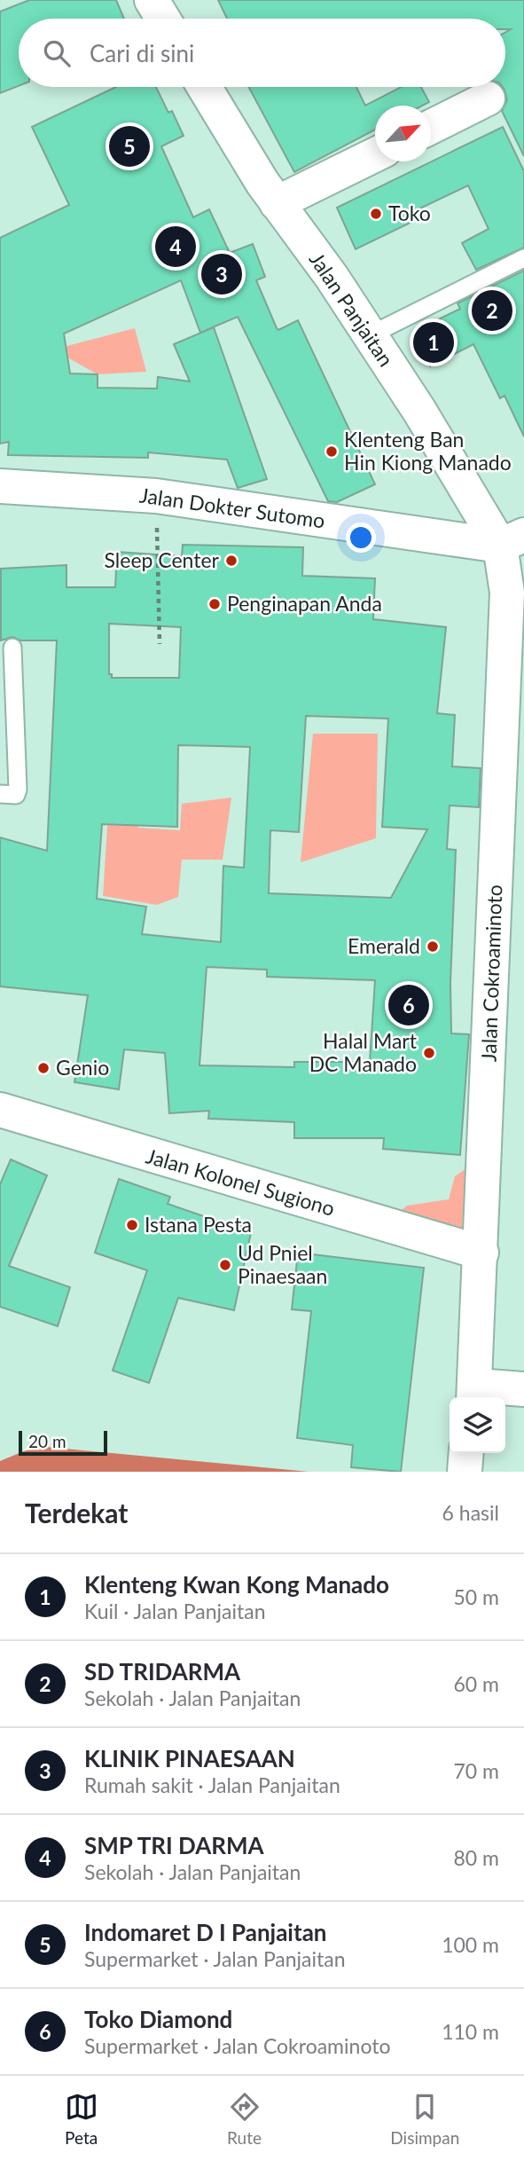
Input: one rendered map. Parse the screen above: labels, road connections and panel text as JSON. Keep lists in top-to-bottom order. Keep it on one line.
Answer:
{"streets":{"main road":["Jalan Panjaitan","Jalan Dokter Sutomo","Jalan Cokroaminoto","Jalan Kolonel Sugiono"]},"crossings":[["Jalan Panjaitan","Jalan Dokter Sutomo"],["Jalan Panjaitan","Jalan Cokroaminoto"],["Jalan Dokter Sutomo","Jalan Cokroaminoto"],["Jalan Cokroaminoto","Jalan Kolonel Sugiono"]],"places":["Toko","Klenteng Ban Hin Kiong Manado","Sleep Center","Penginapan Anda","Emerald","Halal Mart DC Manado","Genio","Istana Pesta","Ud Pniel Pinaesaan"],"scale_bar":"20 m","north":"top right","page":{"search":"Cari di sini","pins":["5","4","3","2","1","6"],"scale":"20 m","heading":["Terdekat","6 hasil"],"list":[{"mark":"1","name":"Klenteng Kwan Kong Manado","note":"Kuil · Jalan Panjaitan","value":"50 m"},{"mark":"2","name":"SD TRIDARMA","note":"Sekolah · Jalan Panjaitan","value":"60 m"},{"mark":"3","name":"KLINIK PINAESAAN","note":"Rumah sakit · Jalan Panjaitan","value":"70 m"},{"mark":"4","name":"SMP TRI DARMA","note":"Sekolah · Jalan Panjaitan","value":"80 m"},{"mark":"5","name":"Indomaret D I Panjaitan","note":"Supermarket · Jalan Panjaitan","value":"100 m"},{"mark":"6","name":"Toko Diamond","note":"Supermarket · Jalan Cokroaminoto","value":"110 m"}],"nav":["Peta","Rute","Disimpan"]}}
